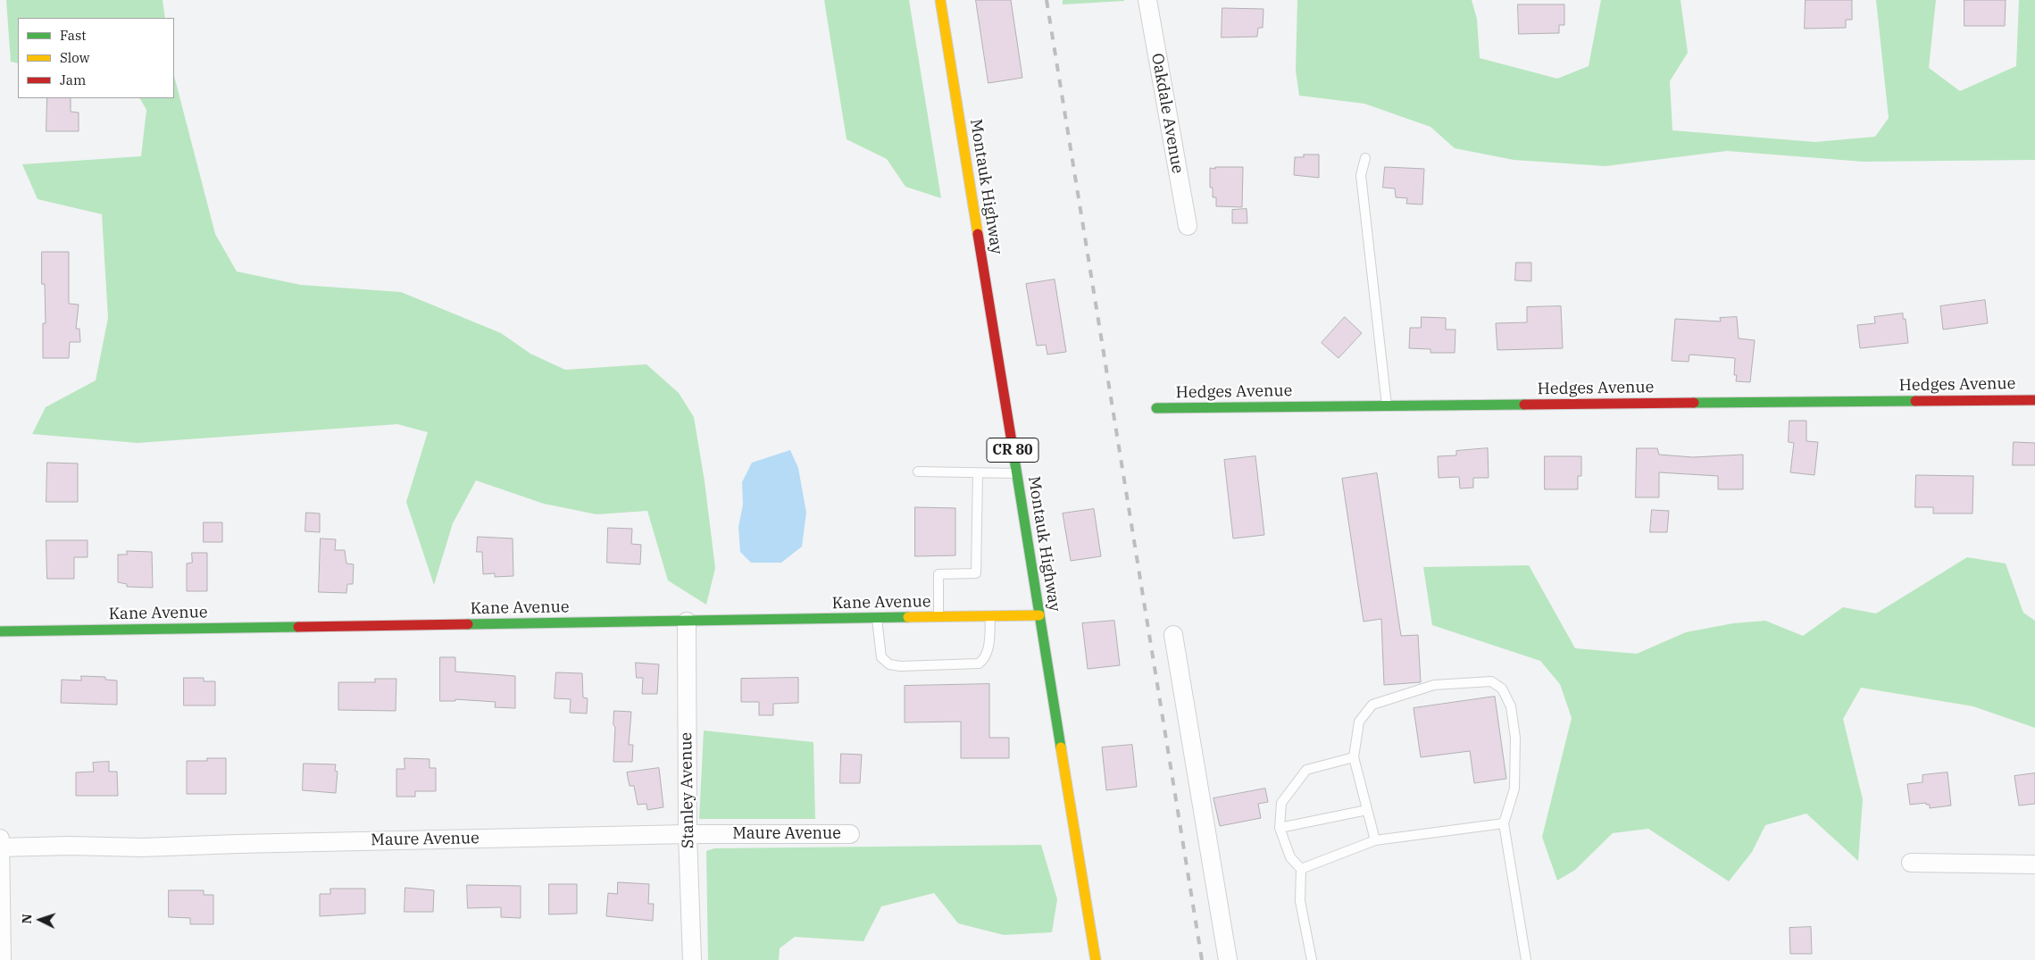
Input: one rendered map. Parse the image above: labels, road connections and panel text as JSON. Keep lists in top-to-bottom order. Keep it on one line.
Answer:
{"streets":{"street":["Oakdale Avenue","Montauk Highway","Hedges Avenue","CR 80","Kane Avenue","Stanley Avenue","Maure Avenue"]},"crossings":[["Montauk Highway","Kane Avenue"],["Kane Avenue","Stanley Avenue"],["Stanley Avenue","Maure Avenue"]],"legend":["Fast","Slow","Jam"],"north":"left"}
